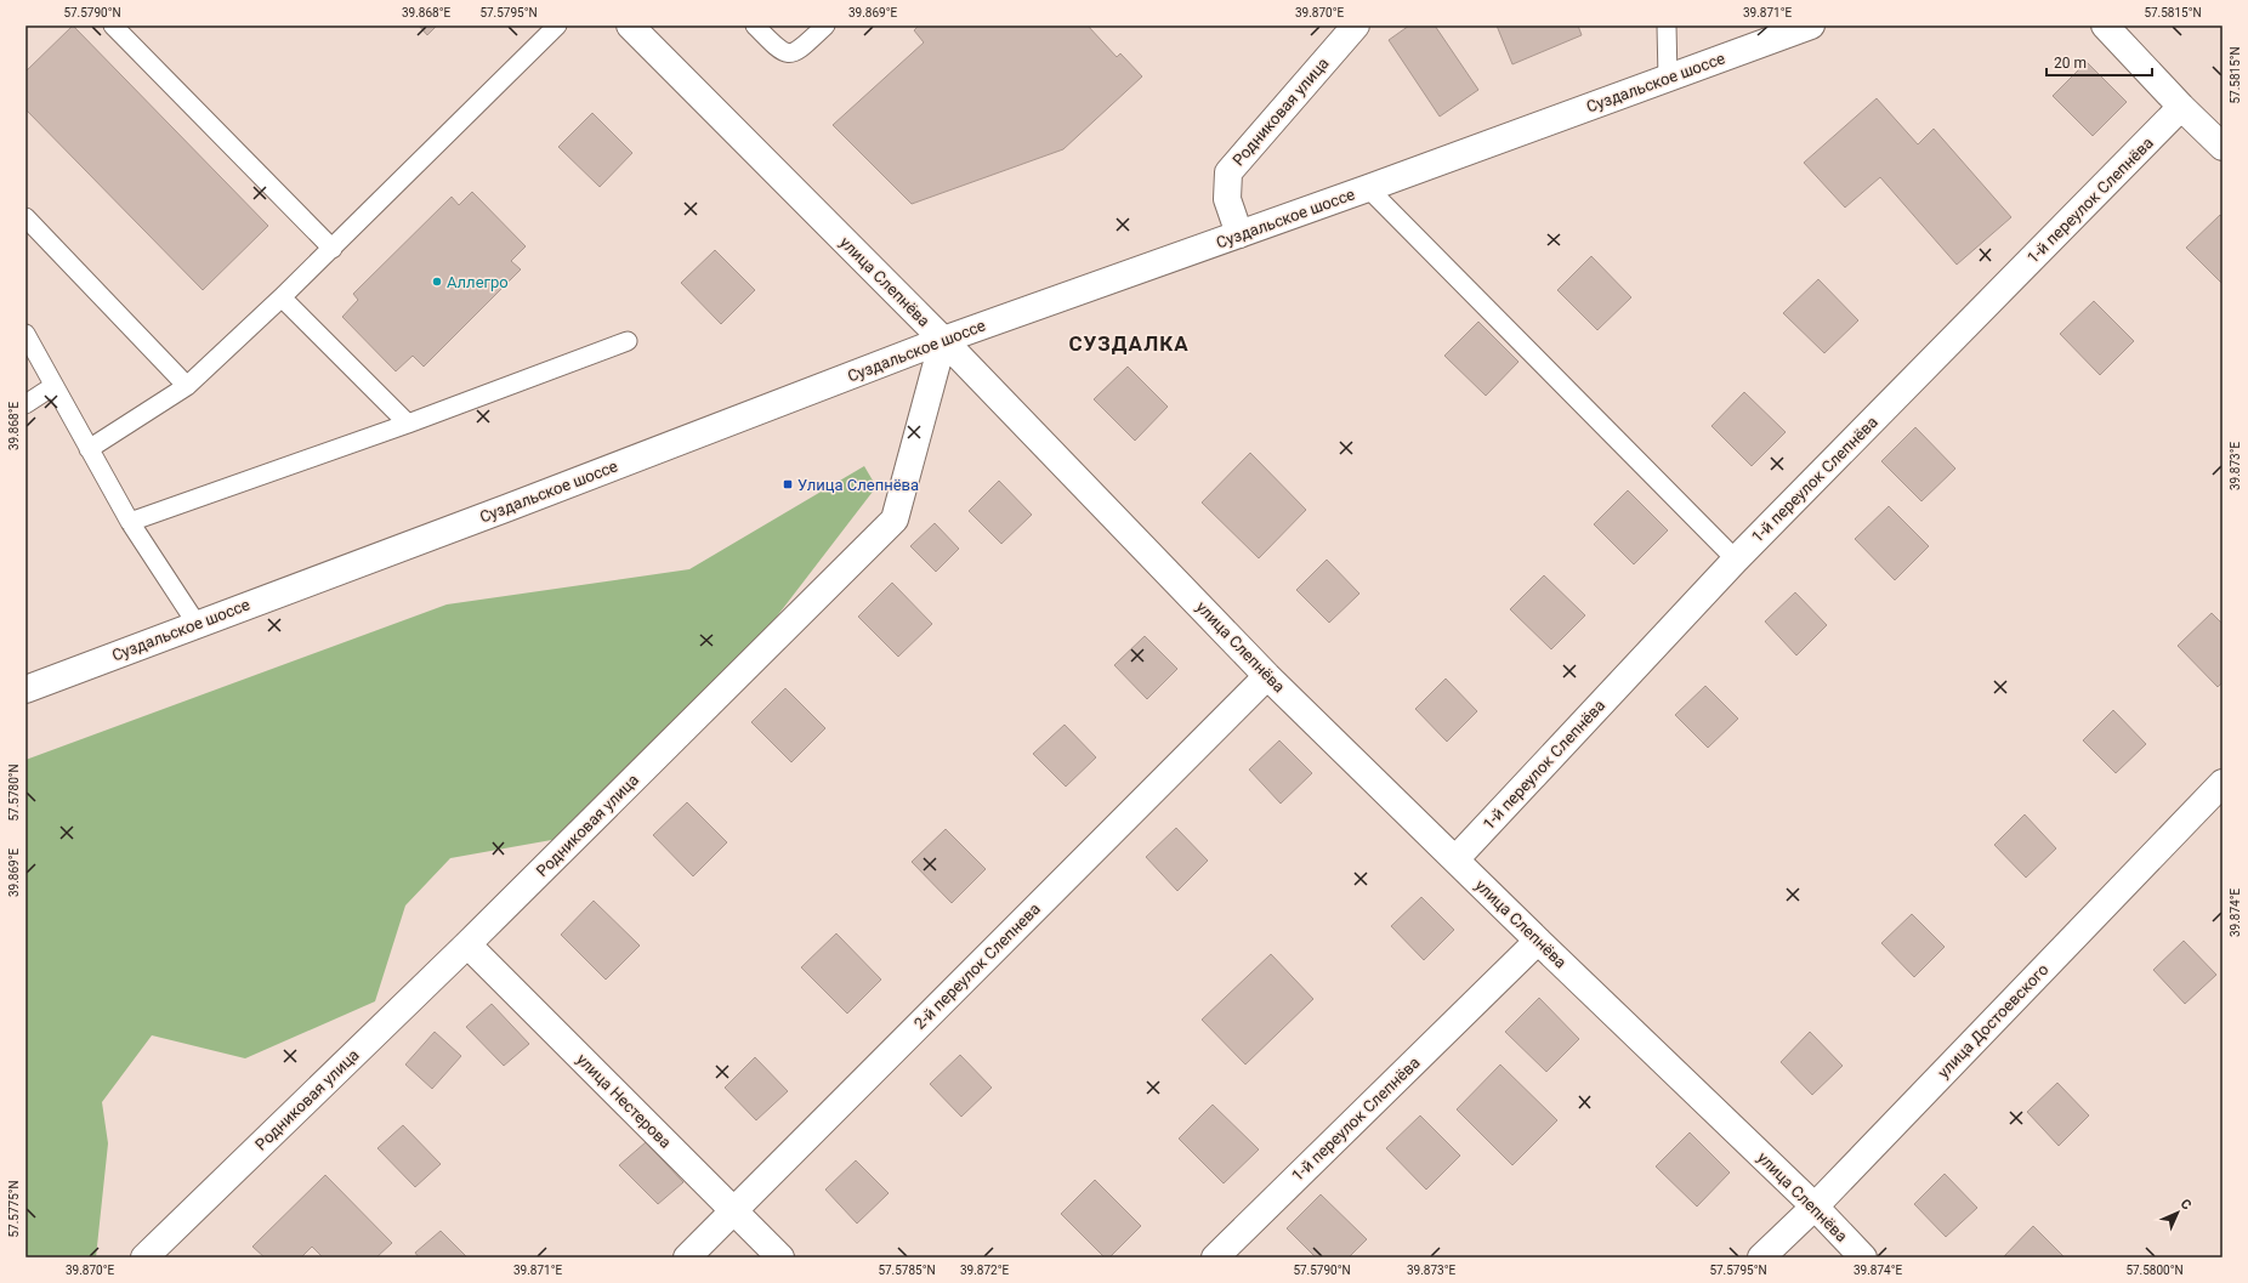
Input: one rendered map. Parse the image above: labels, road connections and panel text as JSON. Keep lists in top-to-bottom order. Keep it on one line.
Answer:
{"streets":{"street":["Суздальское шоссе","Родниковая улица","1-й переулок Слепнёва","улица Слепнёва","2-й переулок Слепнева","улица Достоевского","улица Нестерова"]},"crossings":[["Суздальское шоссе","Родниковая улица"],["Суздальское шоссе","улица Слепнёва"],["Родниковая улица","улица Слепнёва"],["Родниковая улица","улица Нестерова"],["1-й переулок Слепнёва","улица Слепнёва"],["улица Слепнёва","2-й переулок Слепнева"],["улица Слепнёва","улица Достоевского"],["2-й переулок Слепнева","улица Нестерова"]],"districts":["СУЗДАЛКА"],"places":{"other":["Аллегро"],"transit":["Улица Слепнёва"]},"scale_bar":"20 m","north":"top right","coordinates":["57.5790°N","39.868°E","57.5795°N","39.869°E","39.870°E","39.871°E","57.5815°N","39.873°E","57.5780°N","39.874°E","57.5775°N","57.5785°N","39.872°E","57.5800°N"]}
